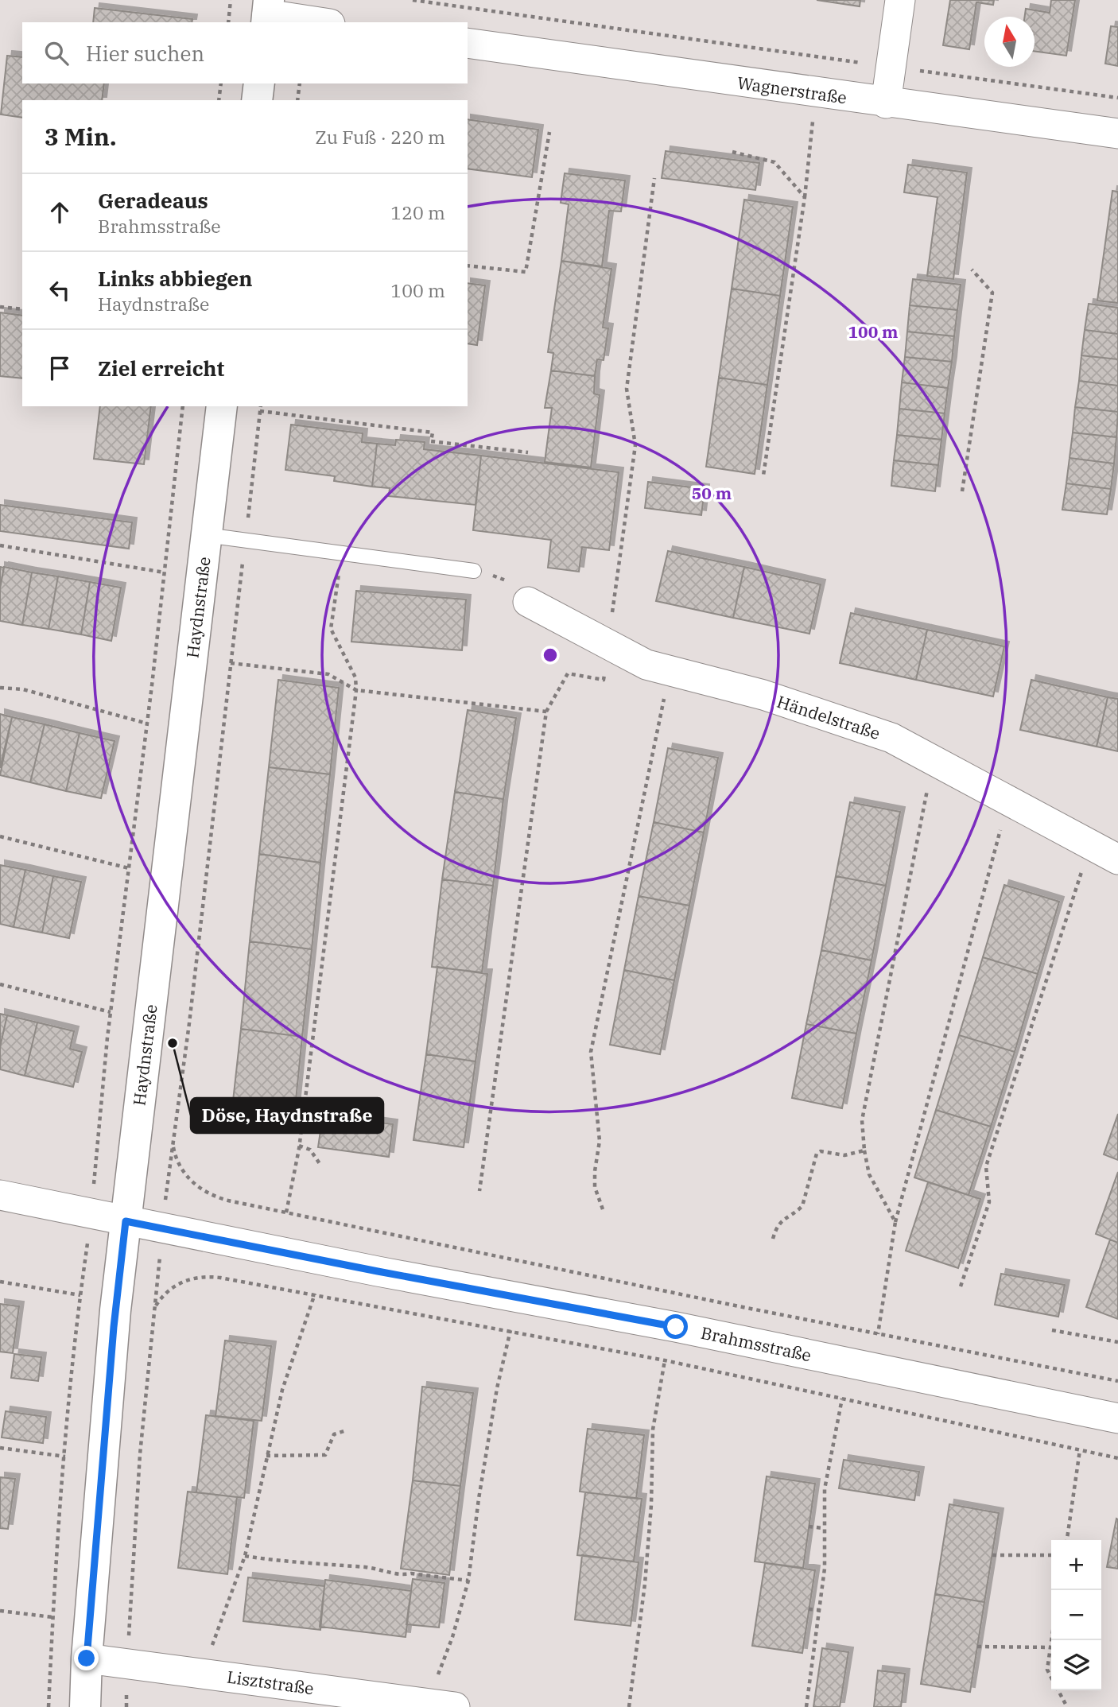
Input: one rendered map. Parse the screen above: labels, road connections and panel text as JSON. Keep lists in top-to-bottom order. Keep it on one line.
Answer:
{"streets":{"street":["Wagnerstraße","Haydnstraße","Händelstraße","Brahmsstraße","Lisztstraße"]},"crossings":[["Haydnstraße","Brahmsstraße"],["Haydnstraße","Lisztstraße"]],"places":["Döse, Haydnstraße"],"north":"top","page":{"search":"Hier suchen","heading":["3 Min.","Zu Fuß · 220 m"],"list":[["Geradeaus","Brahmsstraße","120 m"],["Links abbiegen","Haydnstraße","100 m"],"Ziel erreicht"],"map_buttons":["+","−"]},"rings":["100 m","50 m"]}
